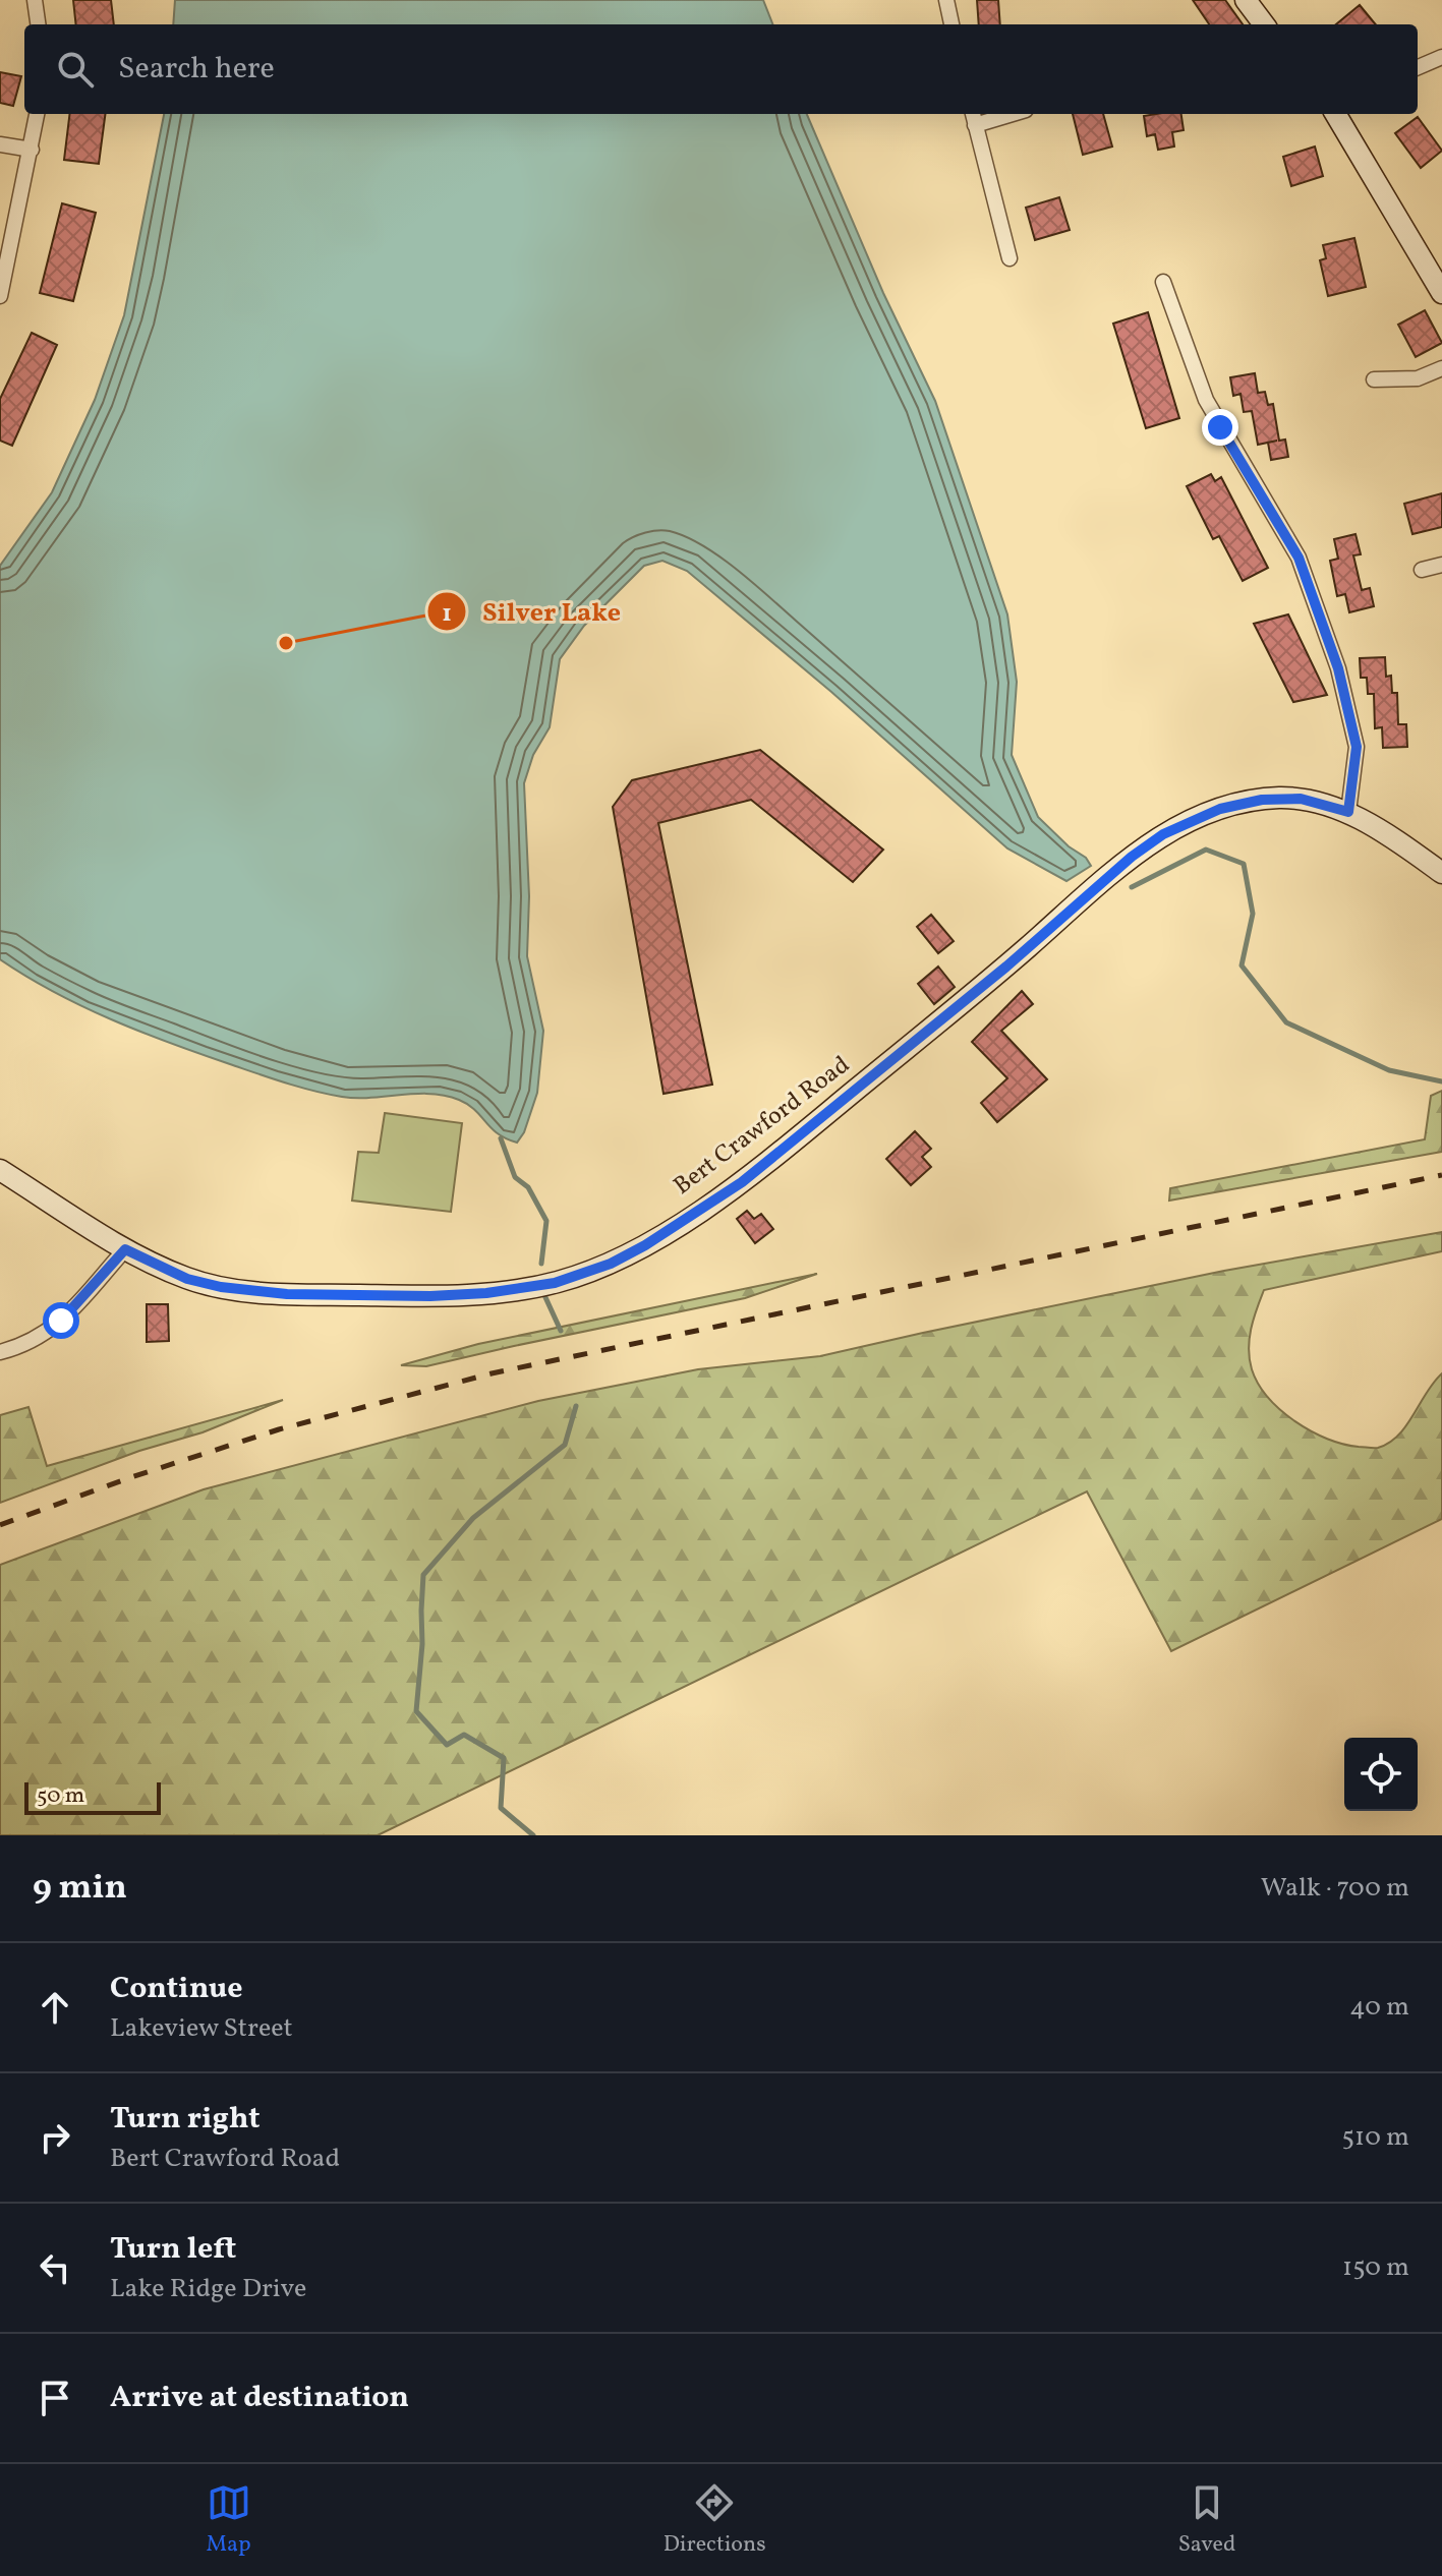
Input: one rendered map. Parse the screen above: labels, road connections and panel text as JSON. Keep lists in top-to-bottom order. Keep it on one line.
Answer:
{"streets":{"street":["Bert Crawford Road"]},"places":["Silver Lake"],"scale_bar":"50 m","page":{"search":"Search here","scale":"50 m","heading":["9 min","Walk · 700 m"],"list":[["Continue","Lakeview Street","40 m"],["Turn right","Bert Crawford Road","510 m"],["Turn left","Lake Ridge Drive","150 m"],"Arrive at destination"],"nav":["Map","Directions","Saved"]}}
